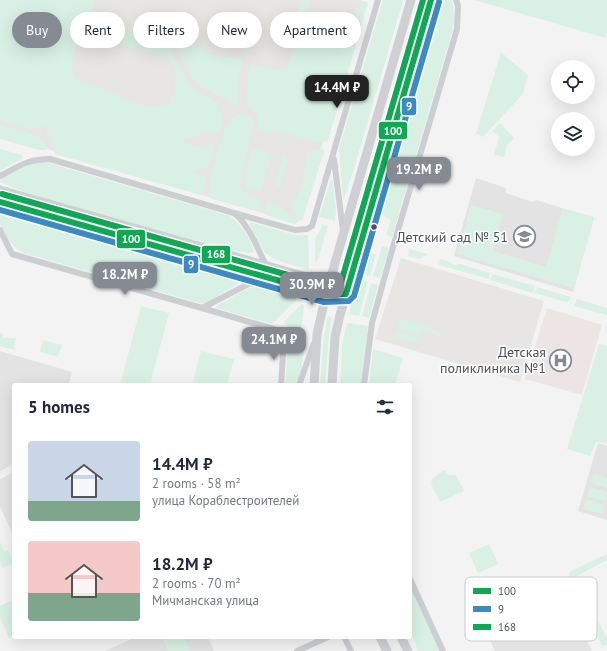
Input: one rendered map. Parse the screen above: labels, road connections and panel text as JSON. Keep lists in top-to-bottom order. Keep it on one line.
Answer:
{"places":{"school or university":["Детский сад № 51"],"hospital":["Детская поликлиника №1"]},"lines":["transit line 100","transit line 168","transit line 9"],"legend":["100","9","168"],"page":{"chip":["Buy","Rent","Filters","New","Apartment"],"price":["14.4M ₽","19.2M ₽","18.2M ₽","30.9M ₽","24.1M ₽"],"heading":"5 homes","list":[{"name":"14.4M ₽","note":"2 rooms · 58 m² · улица Кораблестроителей"},{"name":"18.2M ₽","note":"2 rooms · 70 m² · Мичманская улица"}]}}
